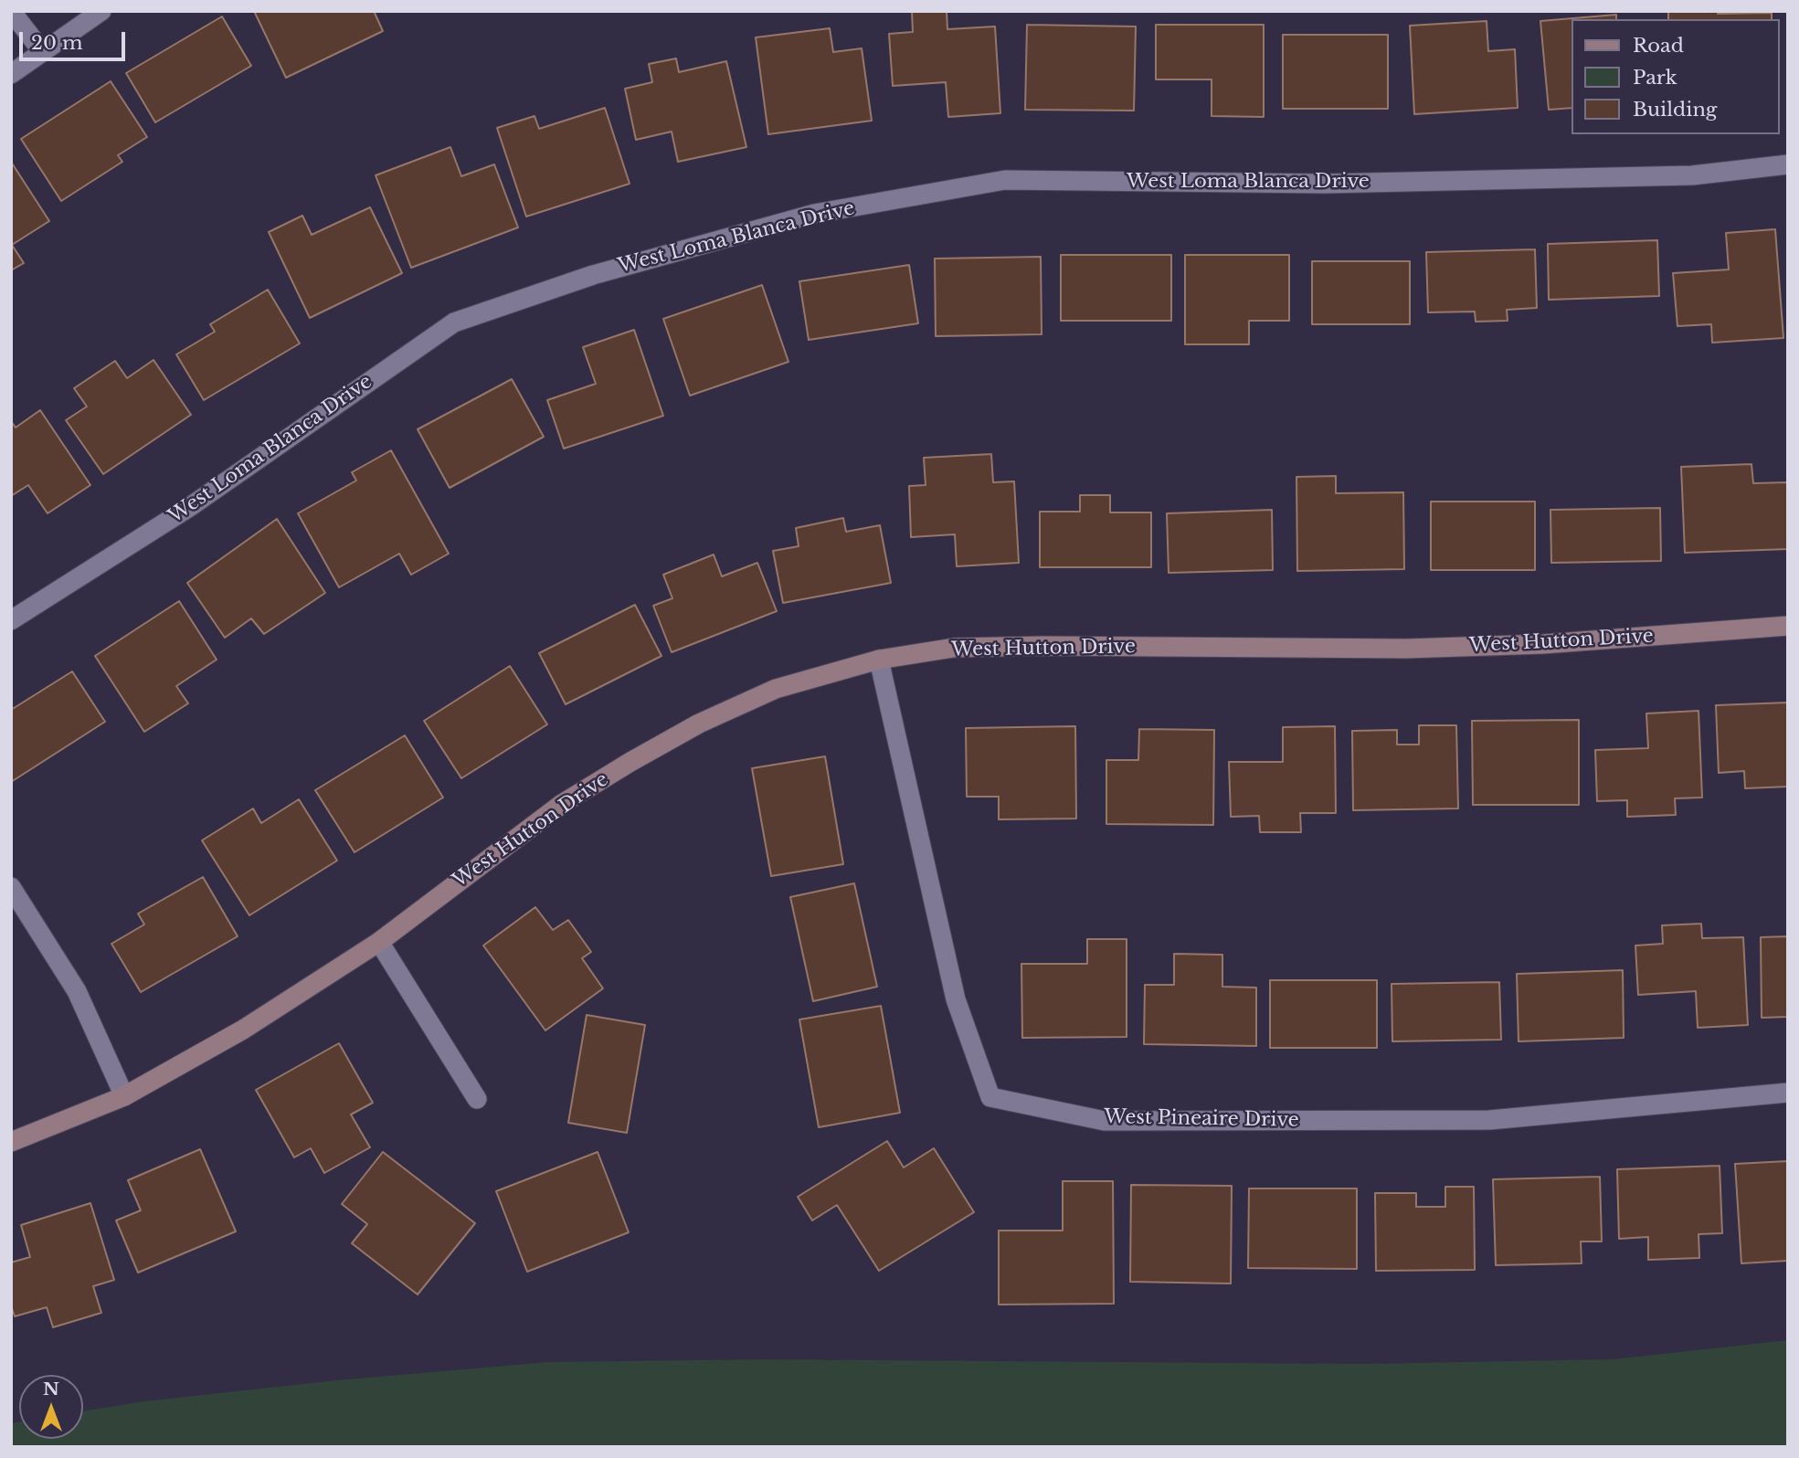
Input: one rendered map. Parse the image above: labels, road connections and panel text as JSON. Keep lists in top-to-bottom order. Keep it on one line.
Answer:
{"streets":{"street":["West Loma Blanca Drive","West Hutton Drive","West Pineaire Drive"]},"crossings":[["West Hutton Drive","West Pineaire Drive"]],"legend":["Road","Park","Building"],"scale_bar":"20 m","north":"top"}
